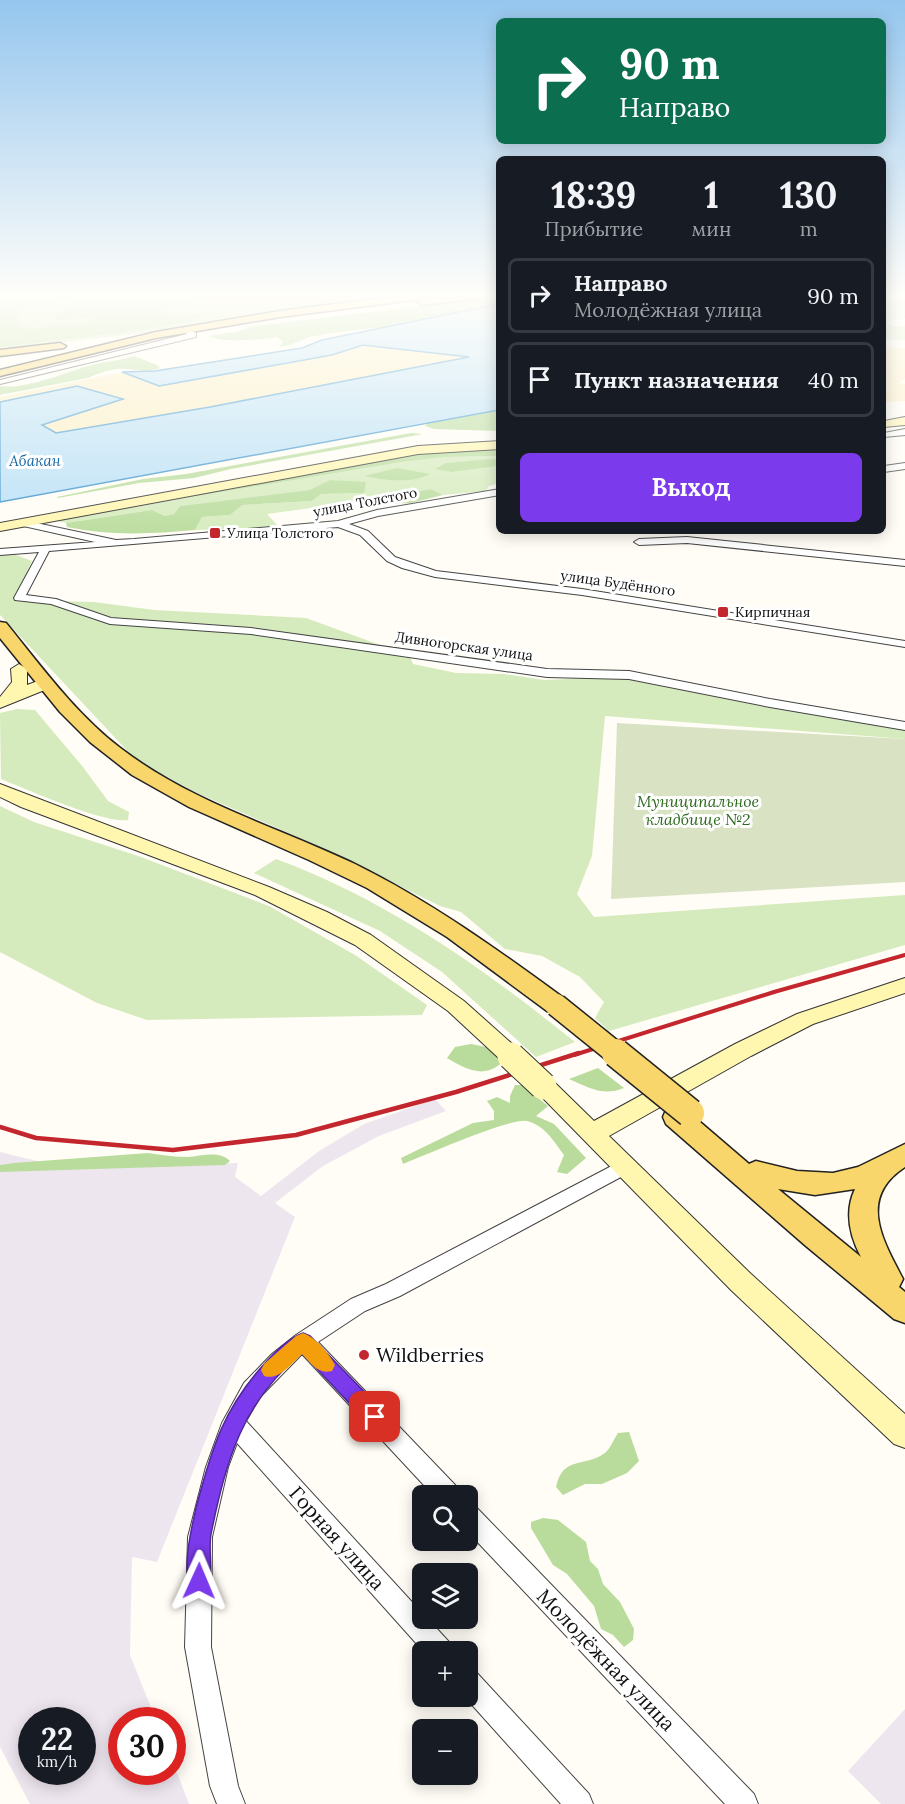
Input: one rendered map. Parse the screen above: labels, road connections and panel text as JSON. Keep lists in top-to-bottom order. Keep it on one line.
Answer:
{"streets":{"street":["улица Толстого","улица Будённого","Дивногорская улица","Горная улица","Молодёжная улица"]},"crossings":[["улица Толстого","улица Будённого"]],"water":["Абакан"],"parks":["Муниципальное кладбище №2"],"places":{"transit":["Улица Толстого","Кирпичная"],"other":["Wildberries"]},"page":{"turn":["90 m","Направо"],"eta":["18:39","Прибытие","1","мин","130","m"],"list":[{"name":"Направо","note":"Молодёжная улица","value":"90 m"},{"name":"Пункт назначения","value":"40 m"}],"buttons":"Выход","map_buttons":["+","−"],"speed":"22 km/h","limit":"30"}}
